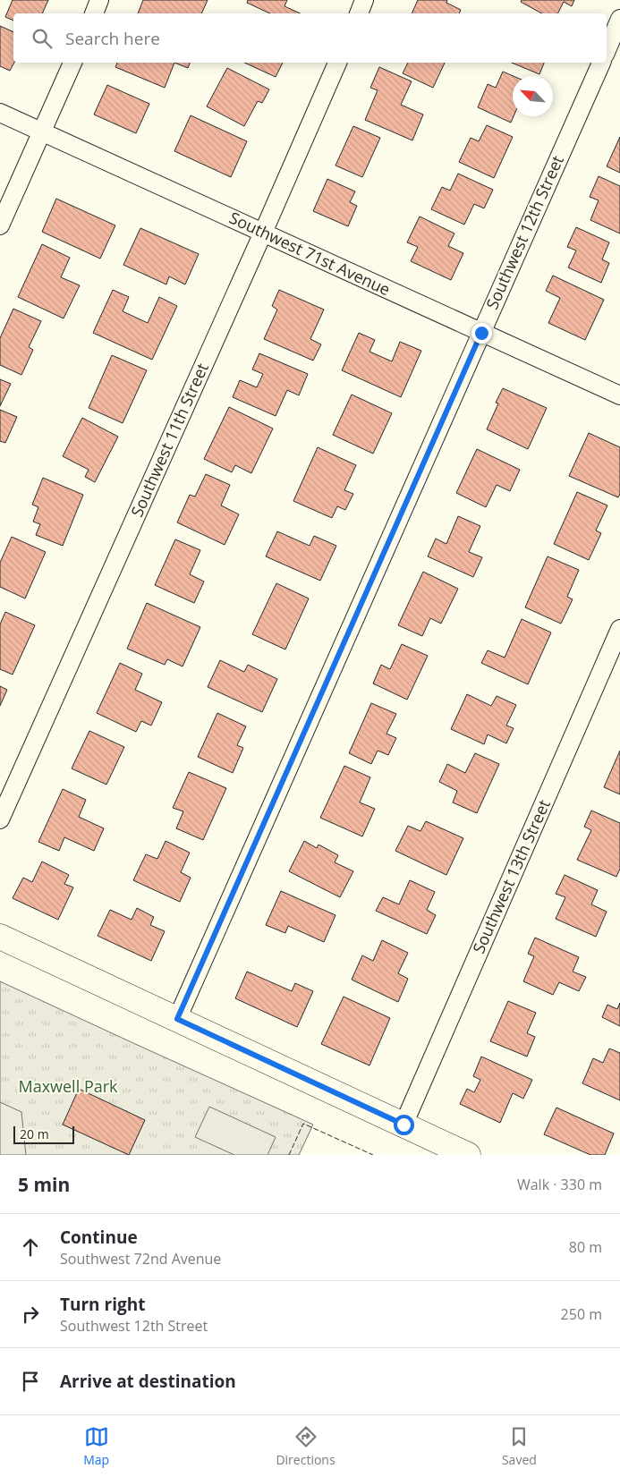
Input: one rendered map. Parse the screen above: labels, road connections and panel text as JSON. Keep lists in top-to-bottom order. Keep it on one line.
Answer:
{"streets":{"street":["Southwest 12th Street","Southwest 71st Avenue","Southwest 11th Street","Southwest 13th Street"]},"crossings":[["Southwest 12th Street","Southwest 71st Avenue"],["Southwest 71st Avenue","Southwest 11th Street"]],"parks":["Maxwell Park"],"scale_bar":"20 m","north":"top left","page":{"search":"Search here","scale":"20 m","heading":["5 min","Walk · 330 m"],"list":[["Continue","Southwest 72nd Avenue","80 m"],["Turn right","Southwest 12th Street","250 m"],"Arrive at destination"],"nav":["Map","Directions","Saved"]}}
